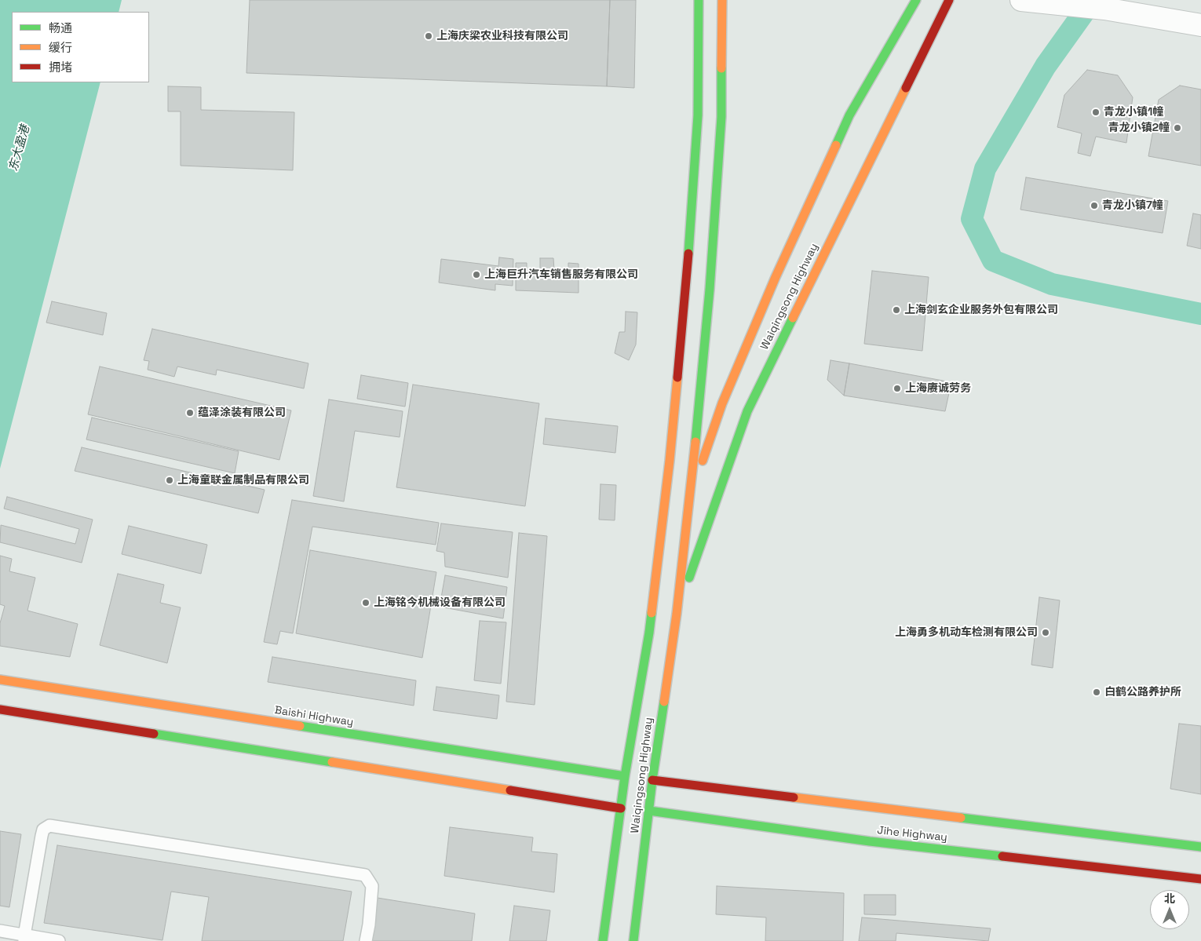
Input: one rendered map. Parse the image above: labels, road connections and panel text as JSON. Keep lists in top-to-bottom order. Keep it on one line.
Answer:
{"streets":{"main road":["Waiqingsong Highway","Baishi Highway","Jihe Highway"]},"crossings":[["Waiqingsong Highway","Baishi Highway"],["Waiqingsong Highway","Jihe Highway"]],"water":["东大盈港"],"places":["上海庆梁农业科技有限公司","青龙小镇1幢","青龙小镇2幢","青龙小镇7幢","上海巨升汽车销售服务有限公司","上海剑玄企业服务外包有限公司","上海赓诚劳务","蕴泽涂装有限公司","上海童联金属制品有限公司","上海铭今机械设备有限公司","上海勇多机动车检测有限公司","白鹤公路养护所"],"legend":["畅通","缓行","拥堵"],"north":"top"}
